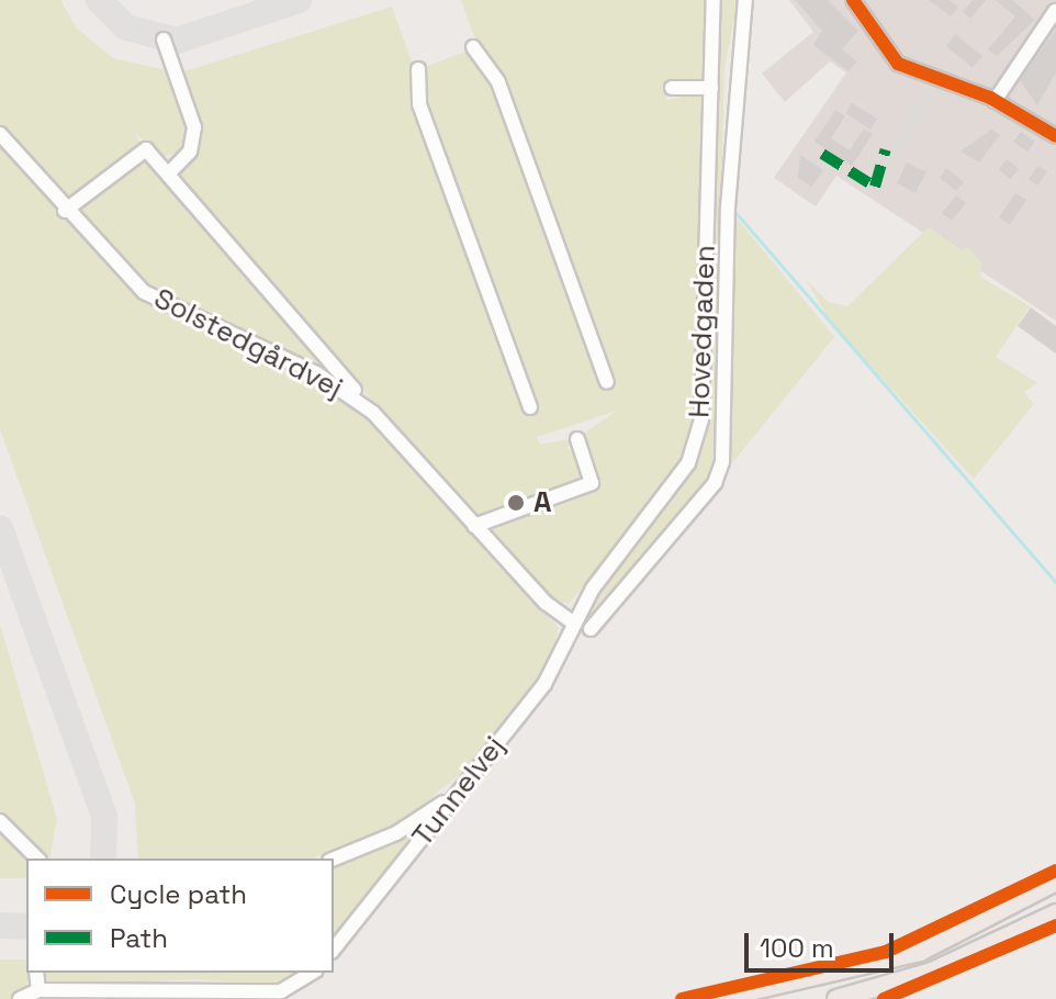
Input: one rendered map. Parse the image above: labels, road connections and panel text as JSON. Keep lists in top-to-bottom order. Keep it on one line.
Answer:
{"streets":{"street":["Hovedgaden","Solstedgårdvej","Tunnelvej"]},"crossings":[["Hovedgaden","Solstedgårdvej"],["Hovedgaden","Tunnelvej"],["Solstedgårdvej","Tunnelvej"]],"places":["A"],"legend":["Cycle path","Path"],"scale_bar":"100 m"}
